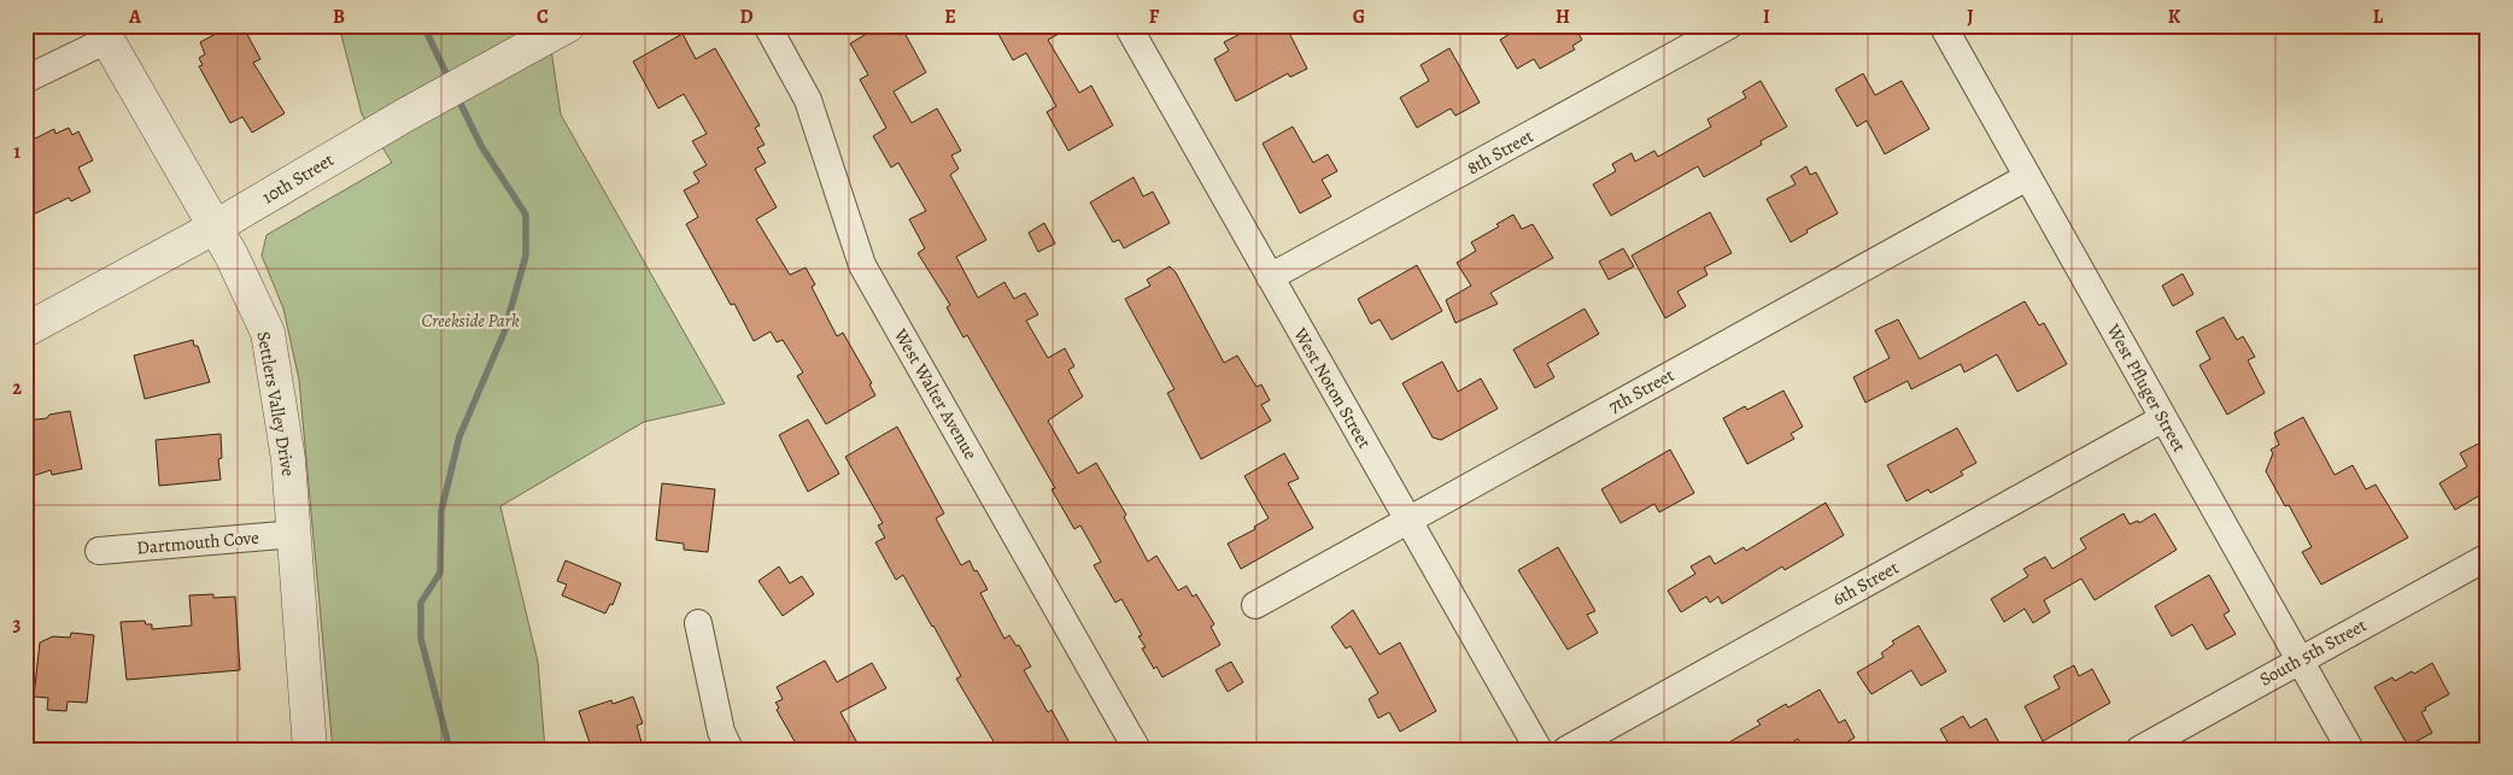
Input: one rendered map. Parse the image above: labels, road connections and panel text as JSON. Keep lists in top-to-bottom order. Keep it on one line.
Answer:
{"streets":{"street":["8th Street","10th Street","West Noton Street","West Pfluger Street","7th Street","West Walter Avenue","Settlers Valley Drive","Dartmouth Cove","6th Street","South 5th Street"]},"crossings":[["8th Street","West Noton Street"],["10th Street","Settlers Valley Drive"],["West Noton Street","7th Street"],["West Pfluger Street","7th Street"],["West Pfluger Street","6th Street"],["West Pfluger Street","South 5th Street"],["Settlers Valley Drive","Dartmouth Cove"]],"parks":["Creekside Park"],"grid":{"columns":["A","B","C","D","E","F","G","H","I","J","K","L"],"rows":["1","2","3"]}}
